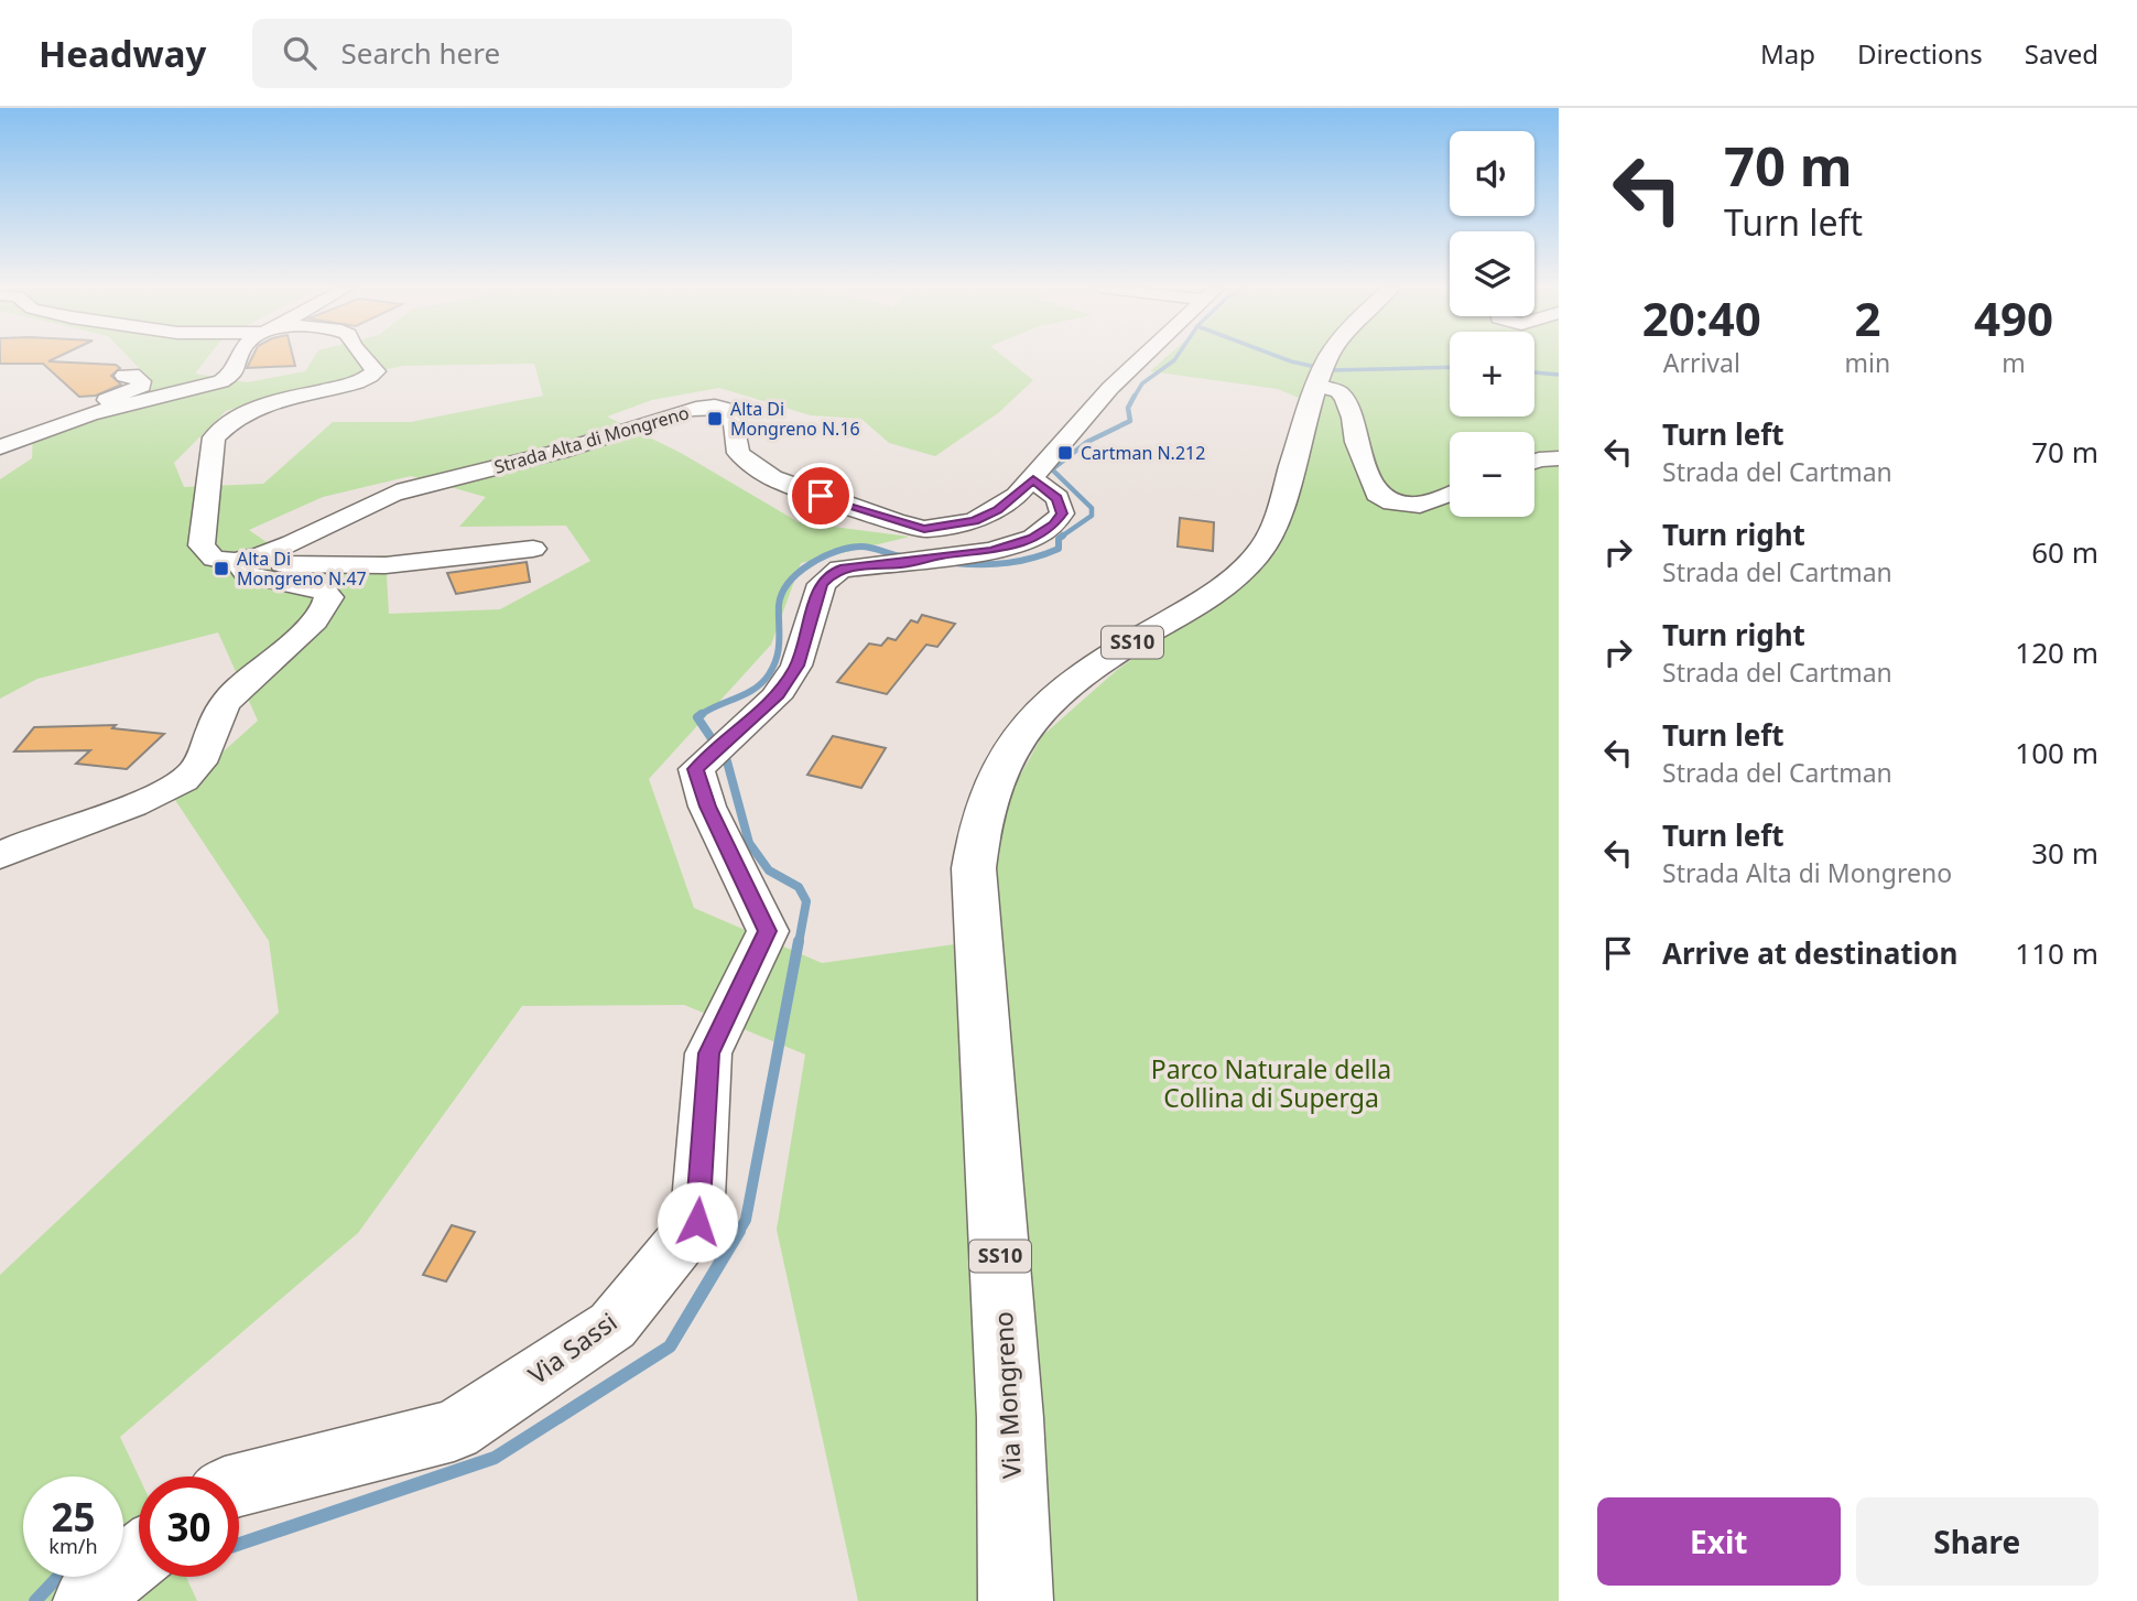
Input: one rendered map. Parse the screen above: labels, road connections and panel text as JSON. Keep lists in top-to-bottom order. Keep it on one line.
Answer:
{"streets":{"main road":["SS10","Via Mongreno"],"street":["Strada Alta di Mongreno","Via Sassi"]},"crossings":[["Strada Alta di Mongreno","Via Sassi"],["SS10","Via Mongreno"]],"parks":["Parco Naturale della Collina di Superga"],"places":{"transit":["Alta Di Mongreno N.16","Cartman N.212","Alta Di Mongreno N.47"]},"page":{"header":"Headway","search":"Search here","nav":["Map","Directions","Saved"],"turn":["70 m","Turn left"],"map_buttons":["+","−"],"eta":["20:40","Arrival","2","min","490","m"],"list":[{"name":"Turn left","note":"Strada del Cartman","value":"70 m"},{"name":"Turn right","note":"Strada del Cartman","value":"60 m"},{"name":"Turn right","note":"Strada del Cartman","value":"120 m"},{"name":"Turn left","note":"Strada del Cartman","value":"100 m"},{"name":"Turn left","note":"Strada Alta di Mongreno","value":"30 m"},{"name":"Arrive at destination","value":"110 m"}],"speed":"25 km/h","limit":"30","buttons":["Exit","Share"]}}
